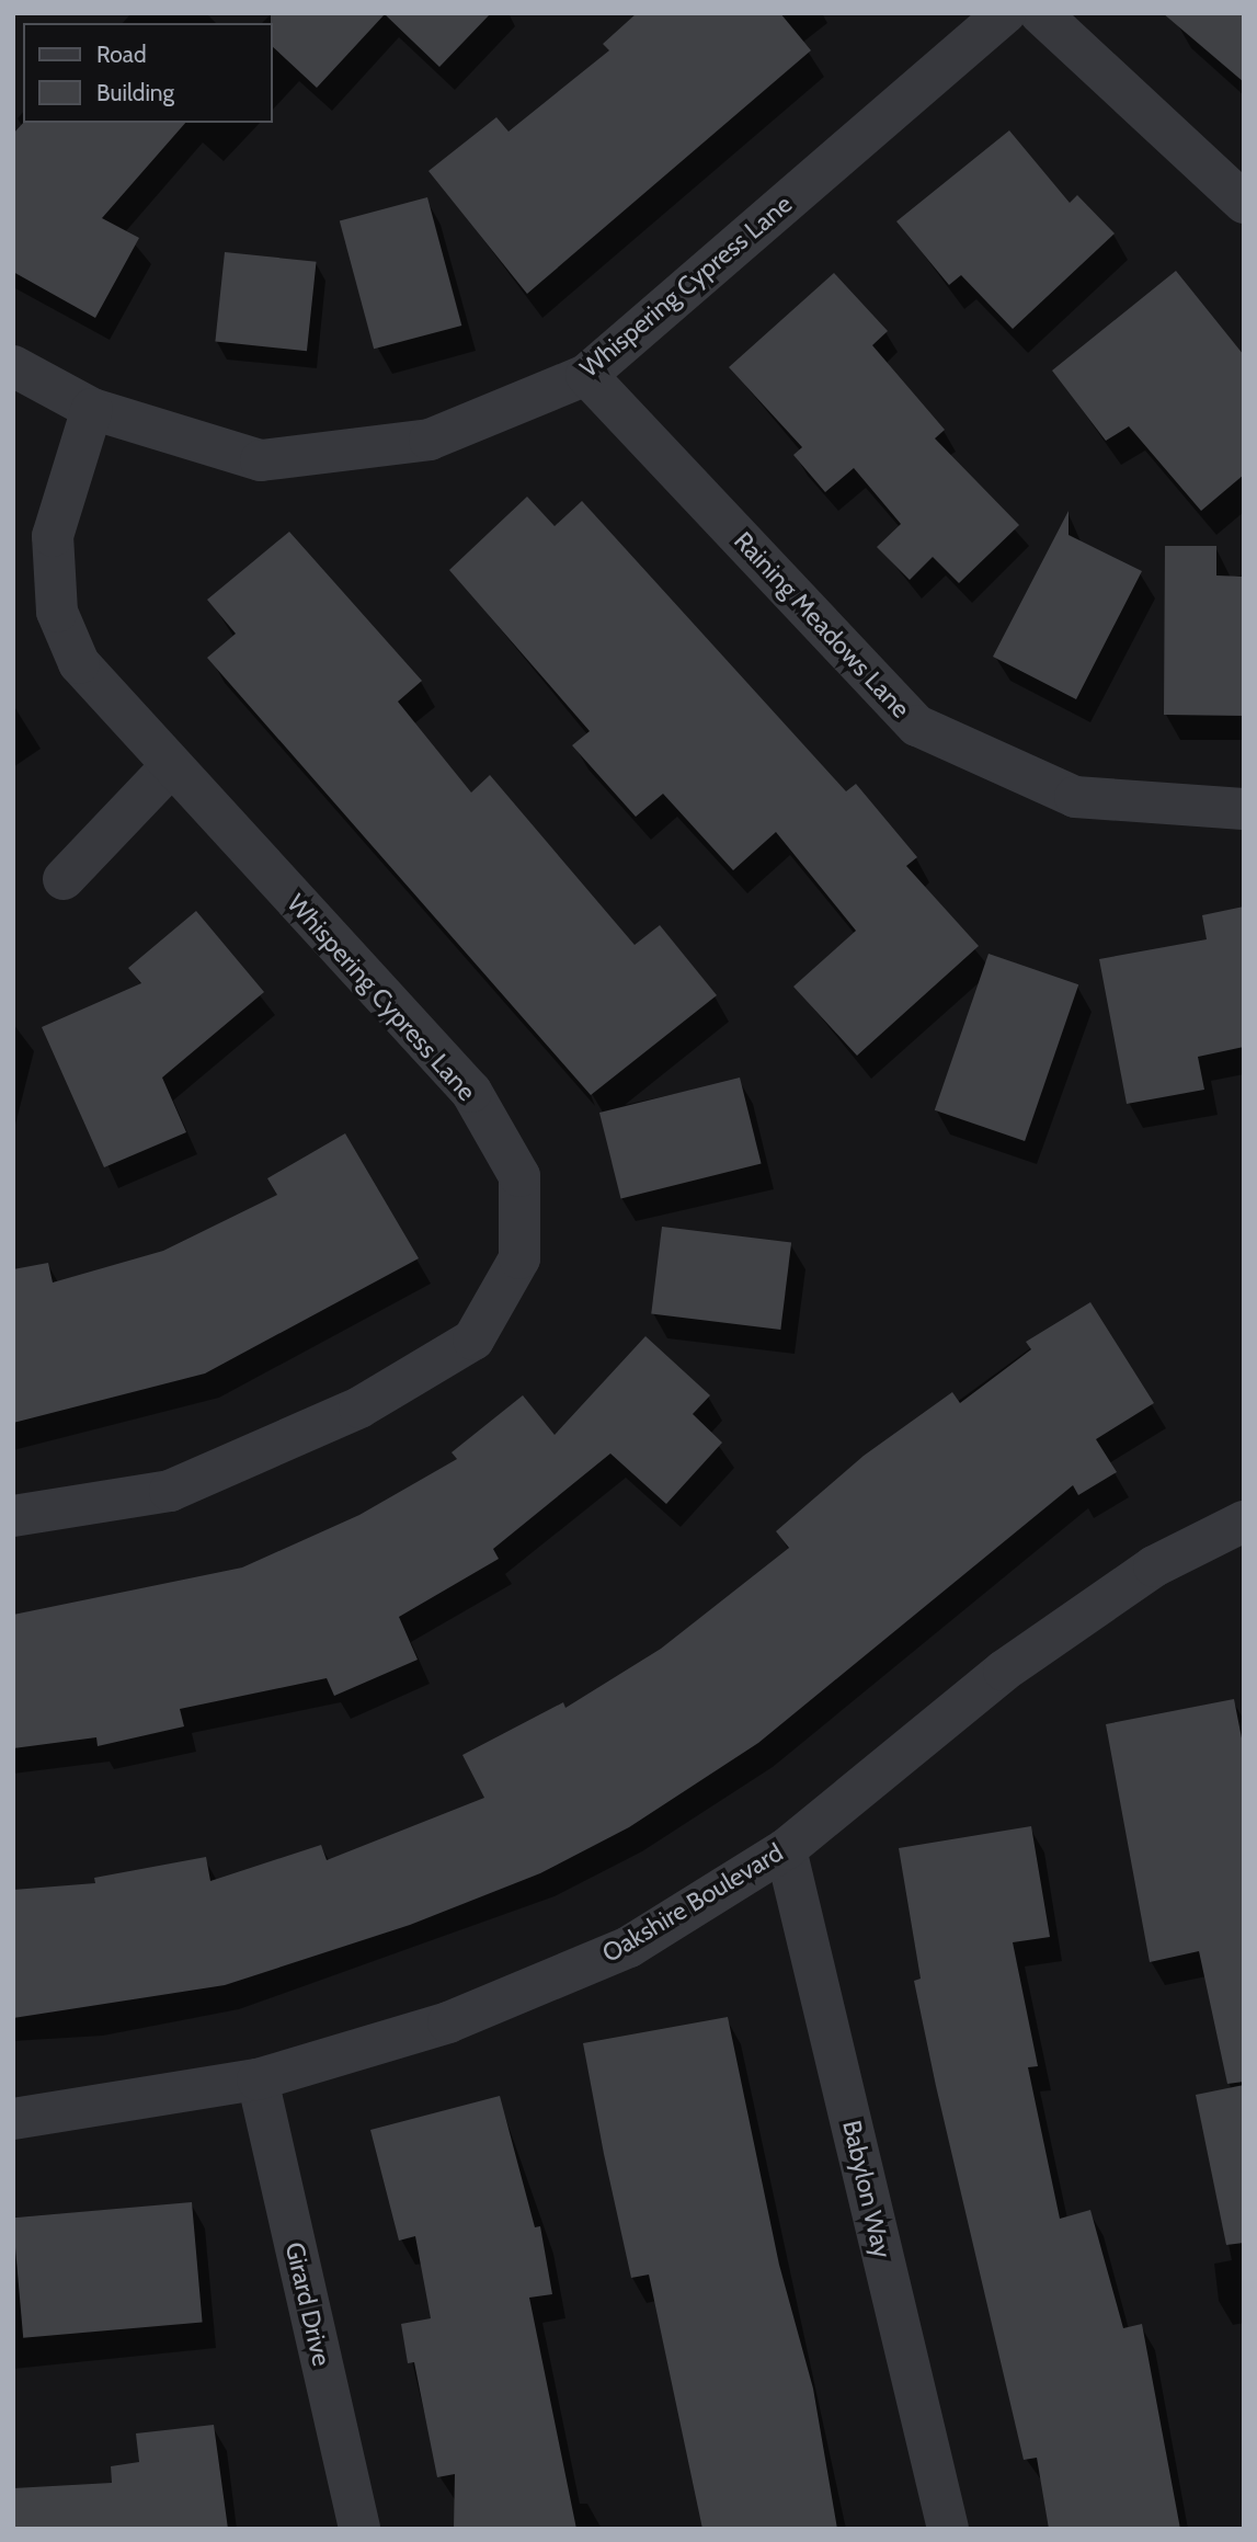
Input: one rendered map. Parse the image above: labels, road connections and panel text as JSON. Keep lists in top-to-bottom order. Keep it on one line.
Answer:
{"streets":{"street":["Whispering Cypress Lane","Raining Meadows Lane","Oakshire Boulevard","Babylon Way","Girard Drive"]},"crossings":[["Whispering Cypress Lane","Raining Meadows Lane"],["Oakshire Boulevard","Babylon Way"],["Oakshire Boulevard","Girard Drive"]],"legend":["Road","Building"]}
